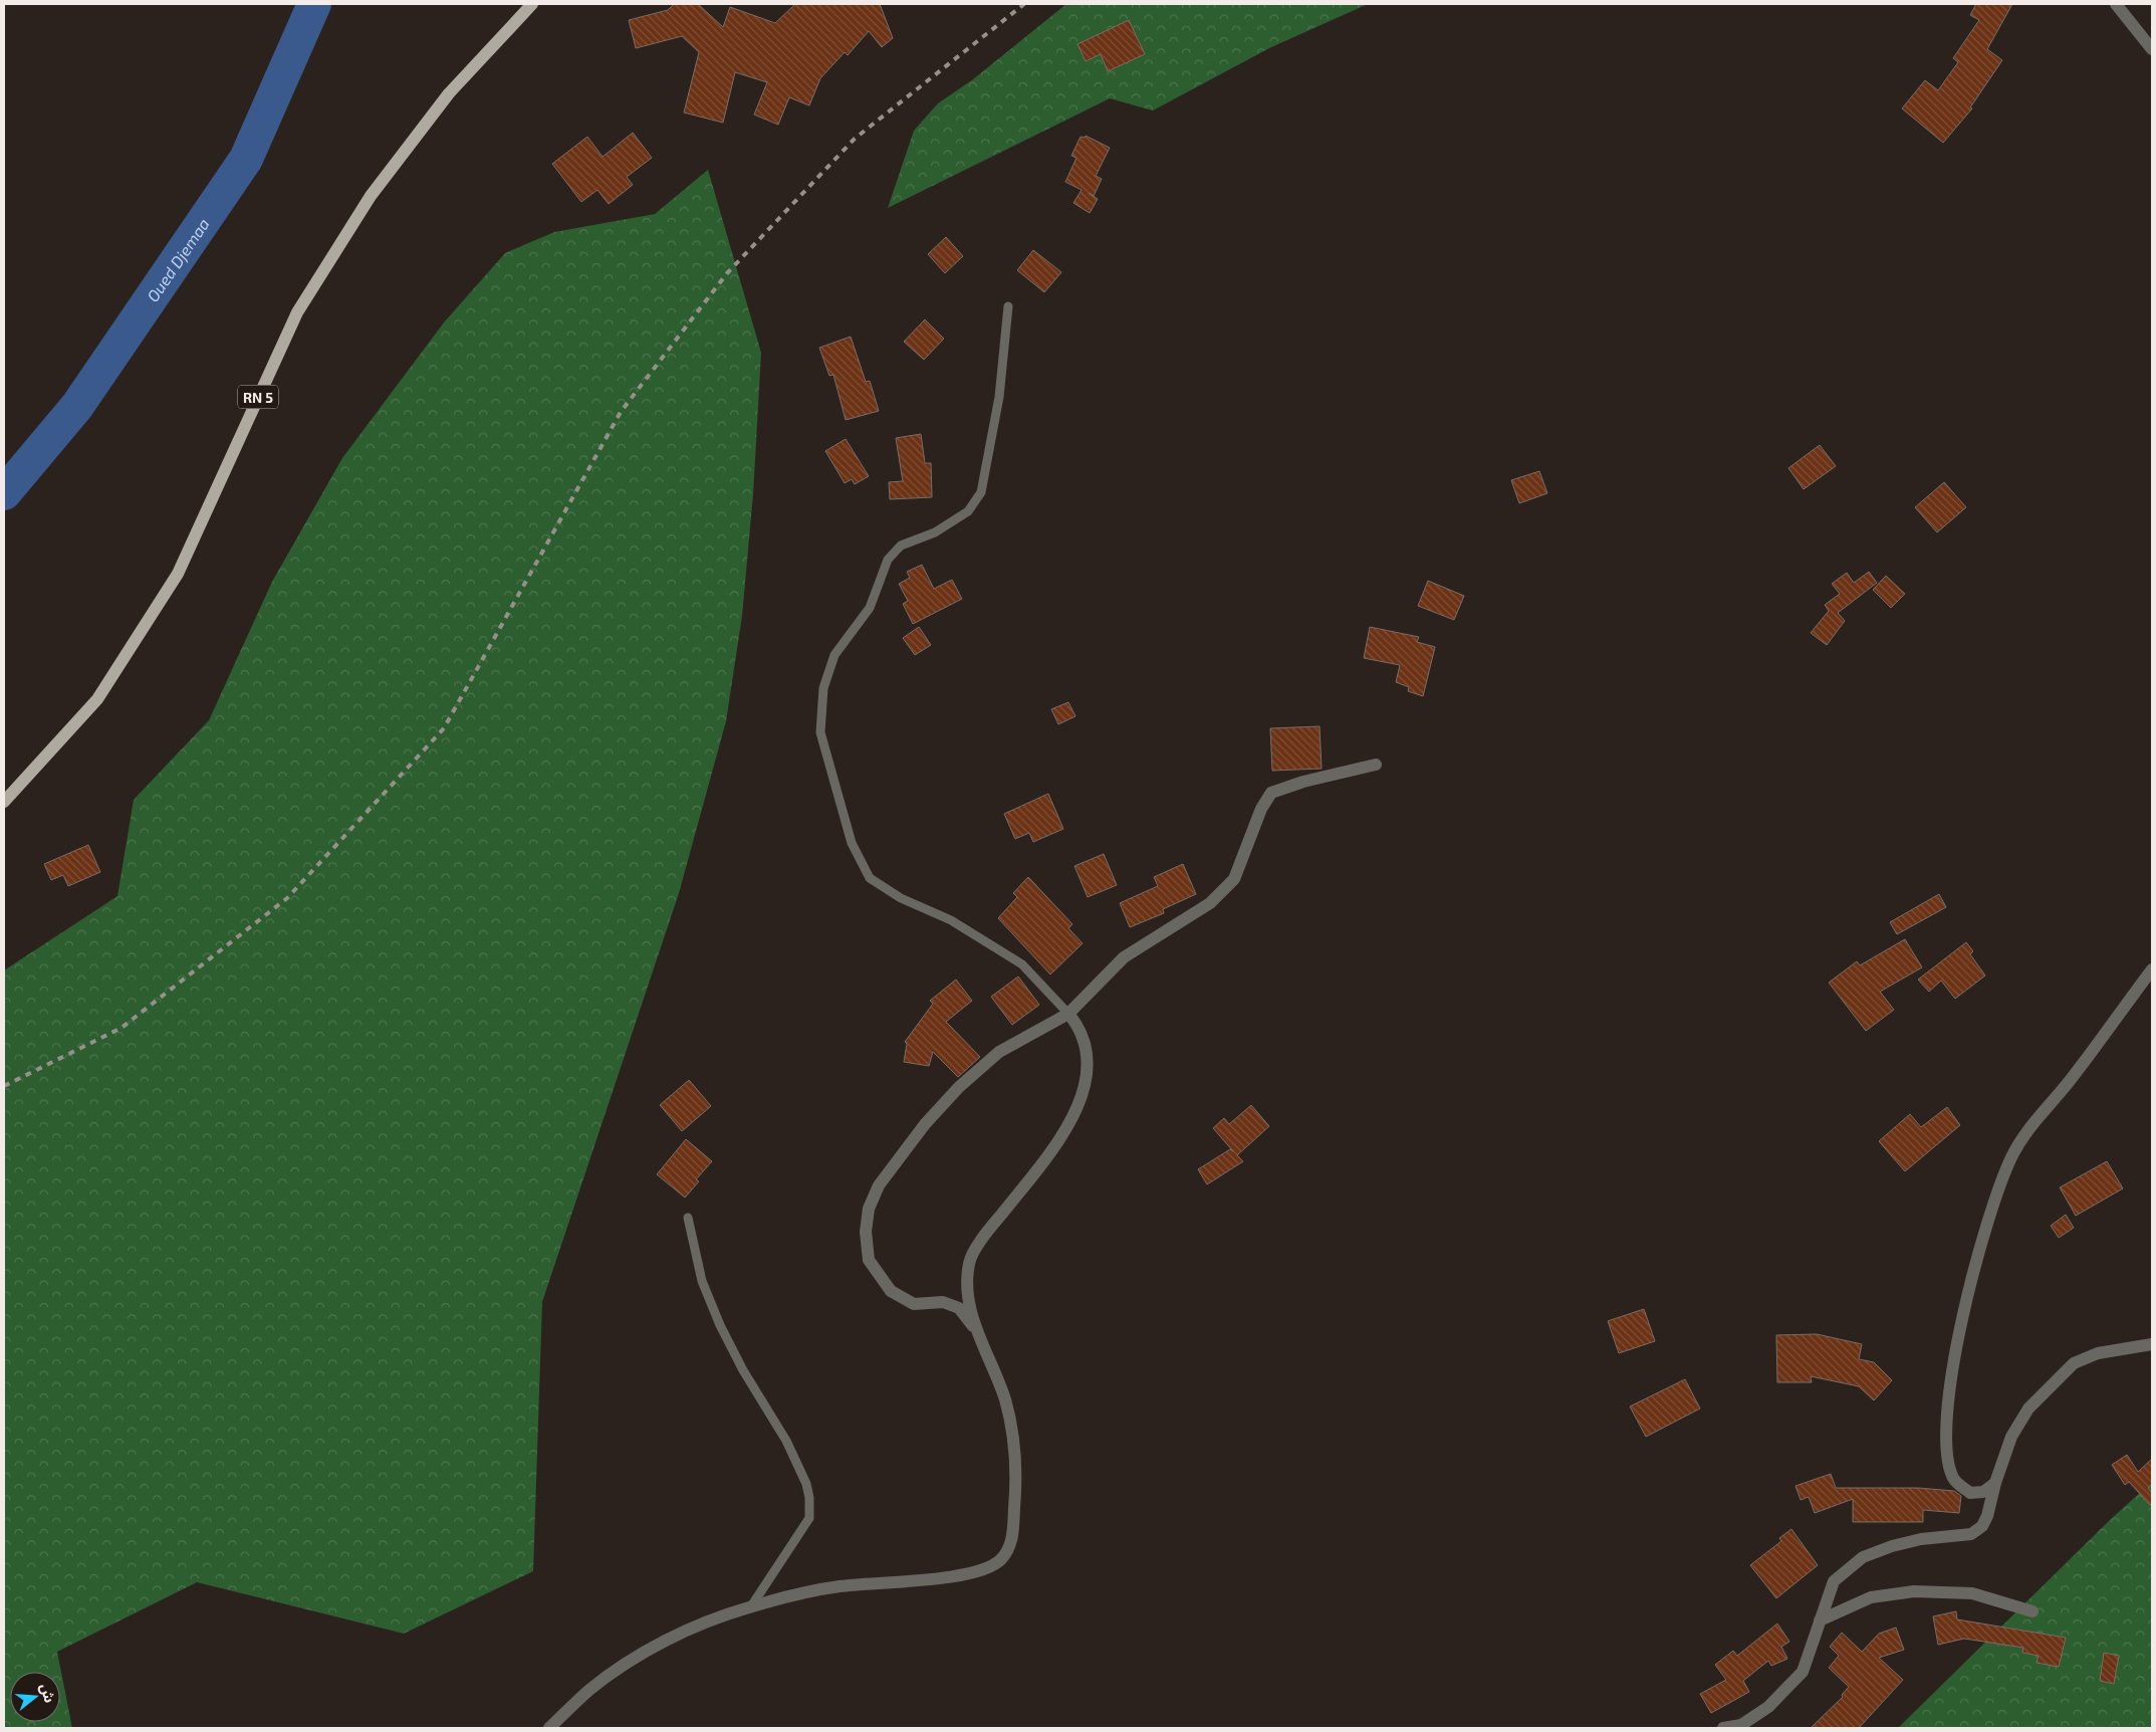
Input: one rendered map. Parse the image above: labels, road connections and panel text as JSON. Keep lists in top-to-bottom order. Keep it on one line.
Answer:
{"streets":{"main road":["RN 5"]},"water":["Oued Djemaa"],"north":"right"}
